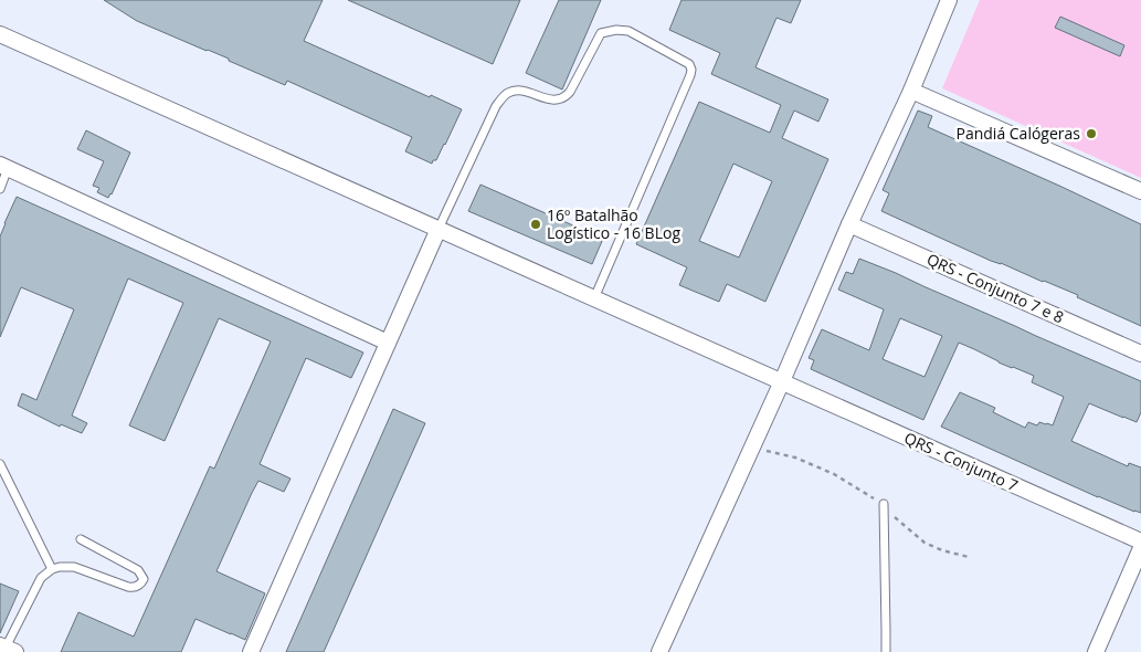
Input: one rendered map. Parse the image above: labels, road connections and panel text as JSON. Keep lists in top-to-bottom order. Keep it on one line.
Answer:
{"streets":{"street":["QRS - Conjunto 7 e 8","QRS - Conjunto 7"]},"places":["Pandiá Calógeras","16º Batalhão Logístico - 16 BLog"]}
